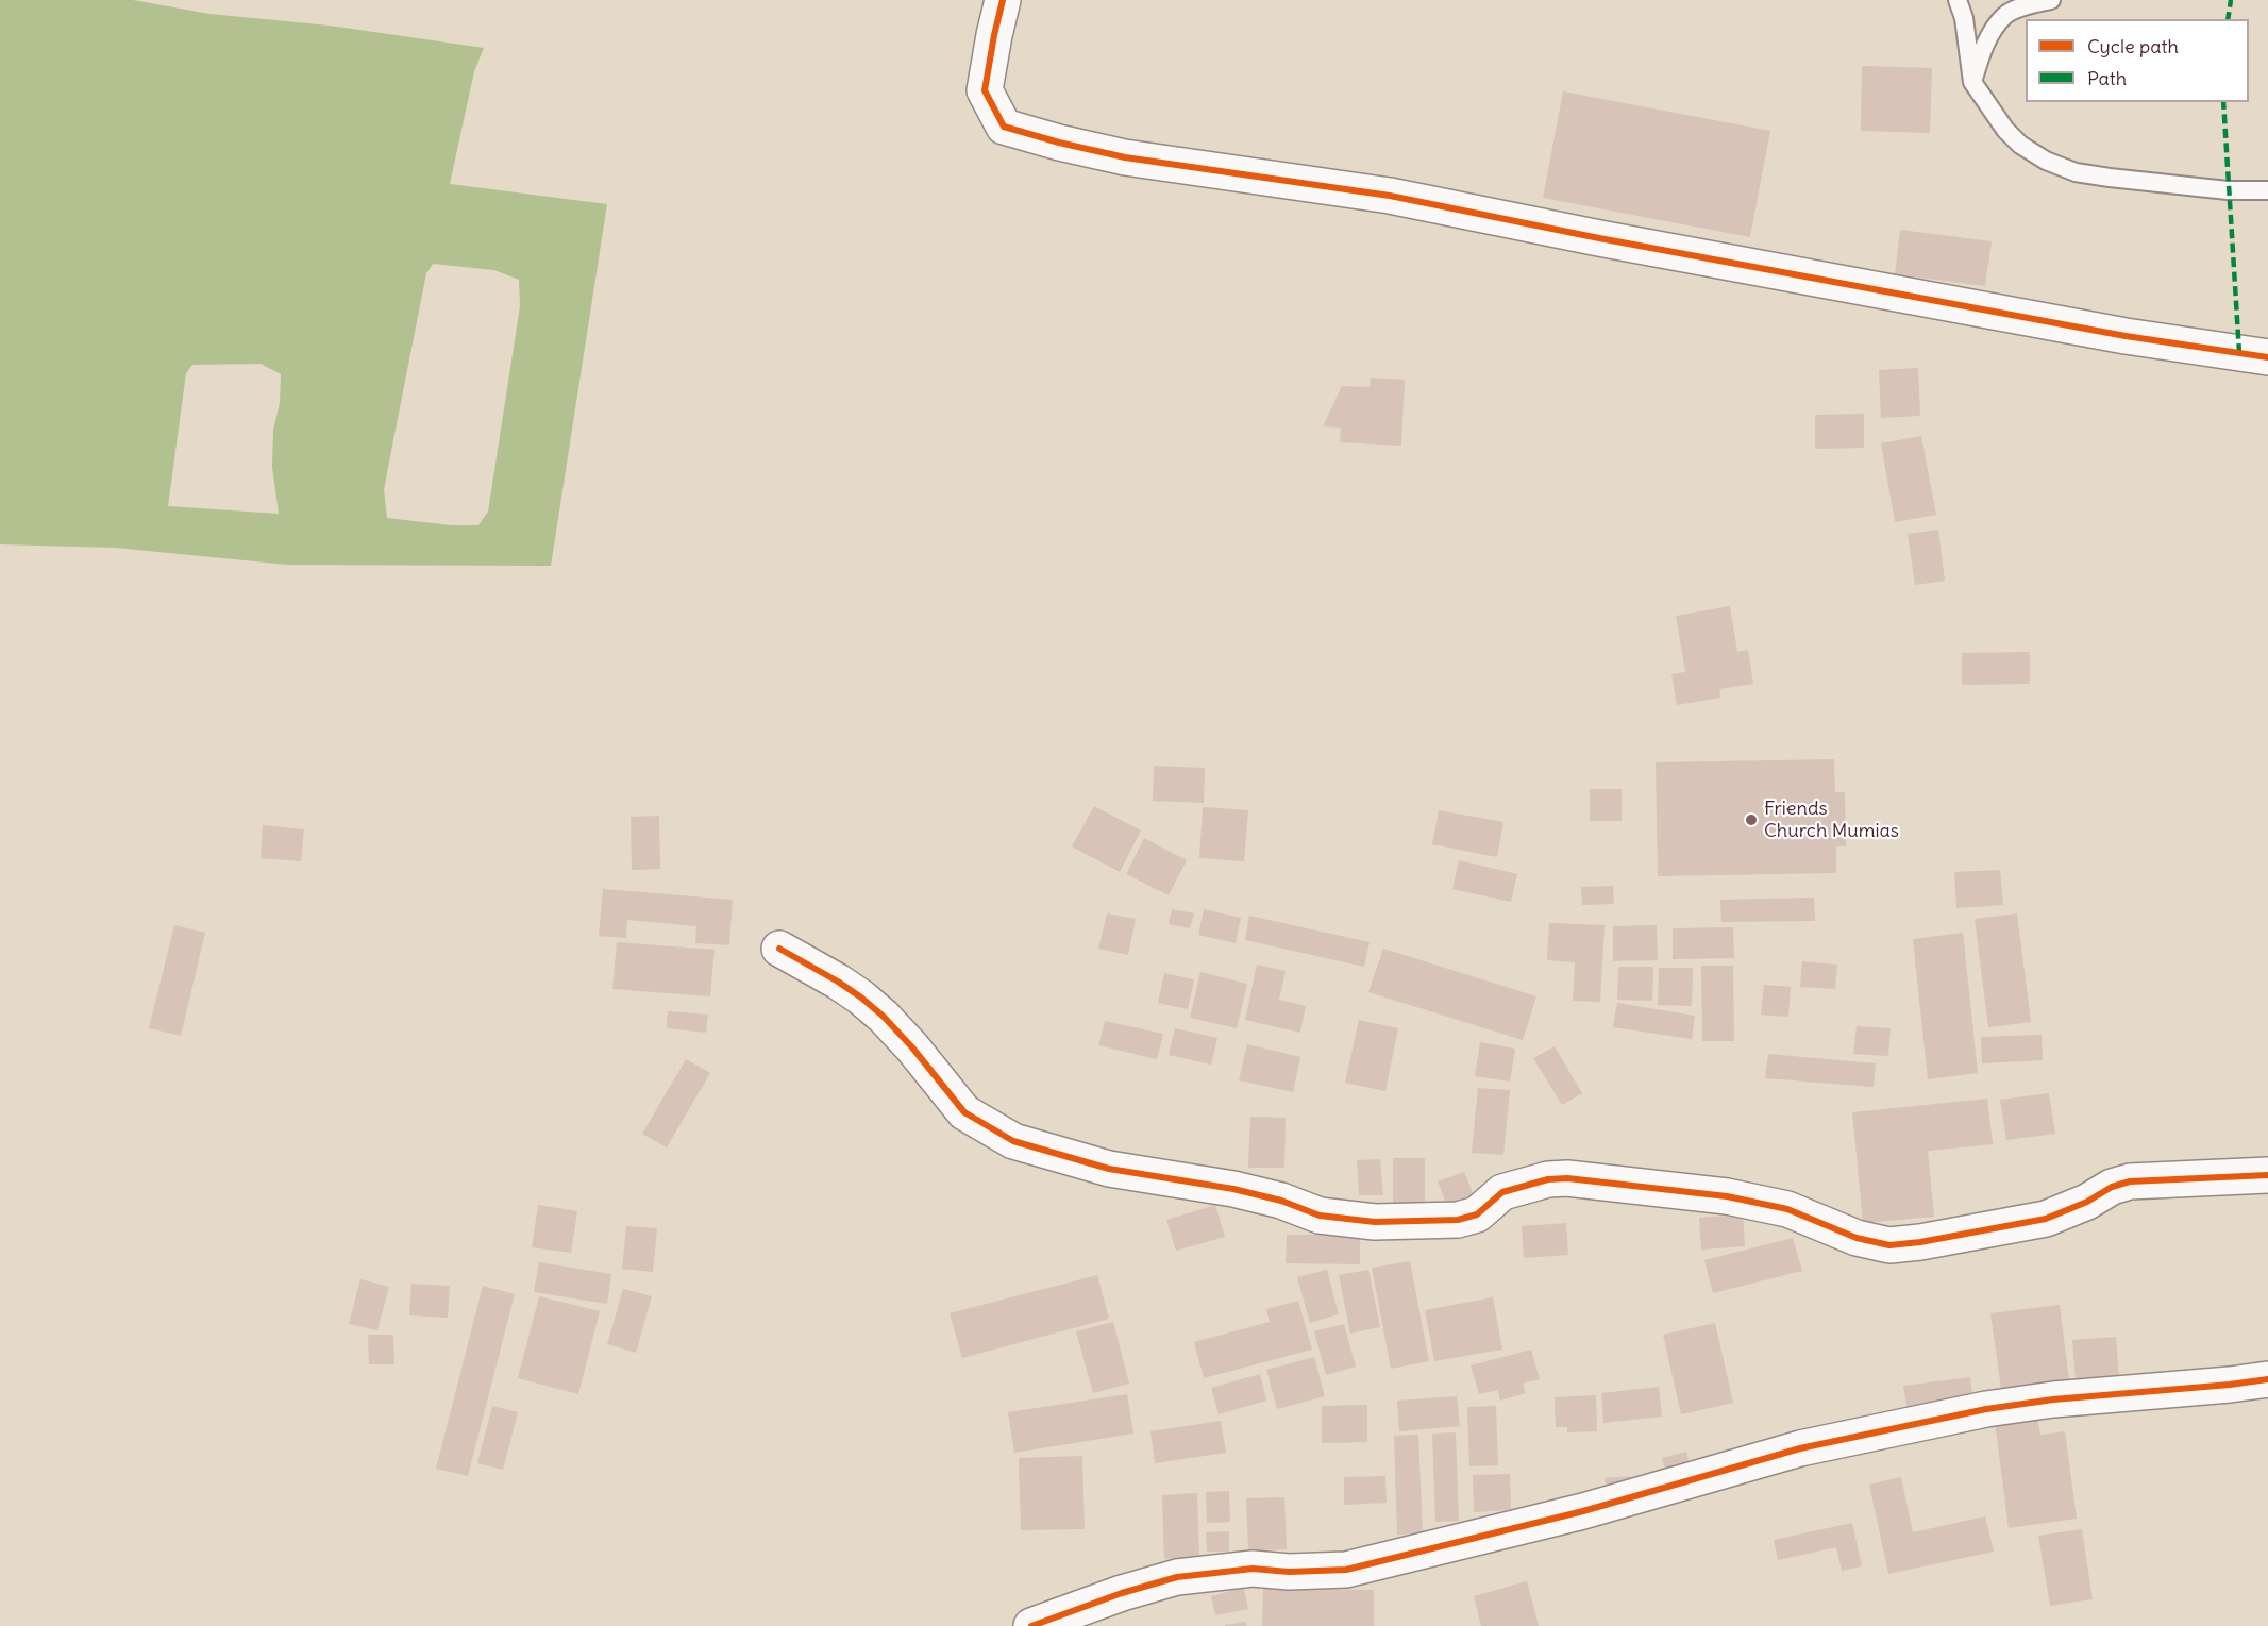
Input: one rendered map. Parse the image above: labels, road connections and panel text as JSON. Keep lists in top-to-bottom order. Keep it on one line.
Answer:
{"places":["Friends Church Mumias"],"legend":["Cycle path","Path"]}
